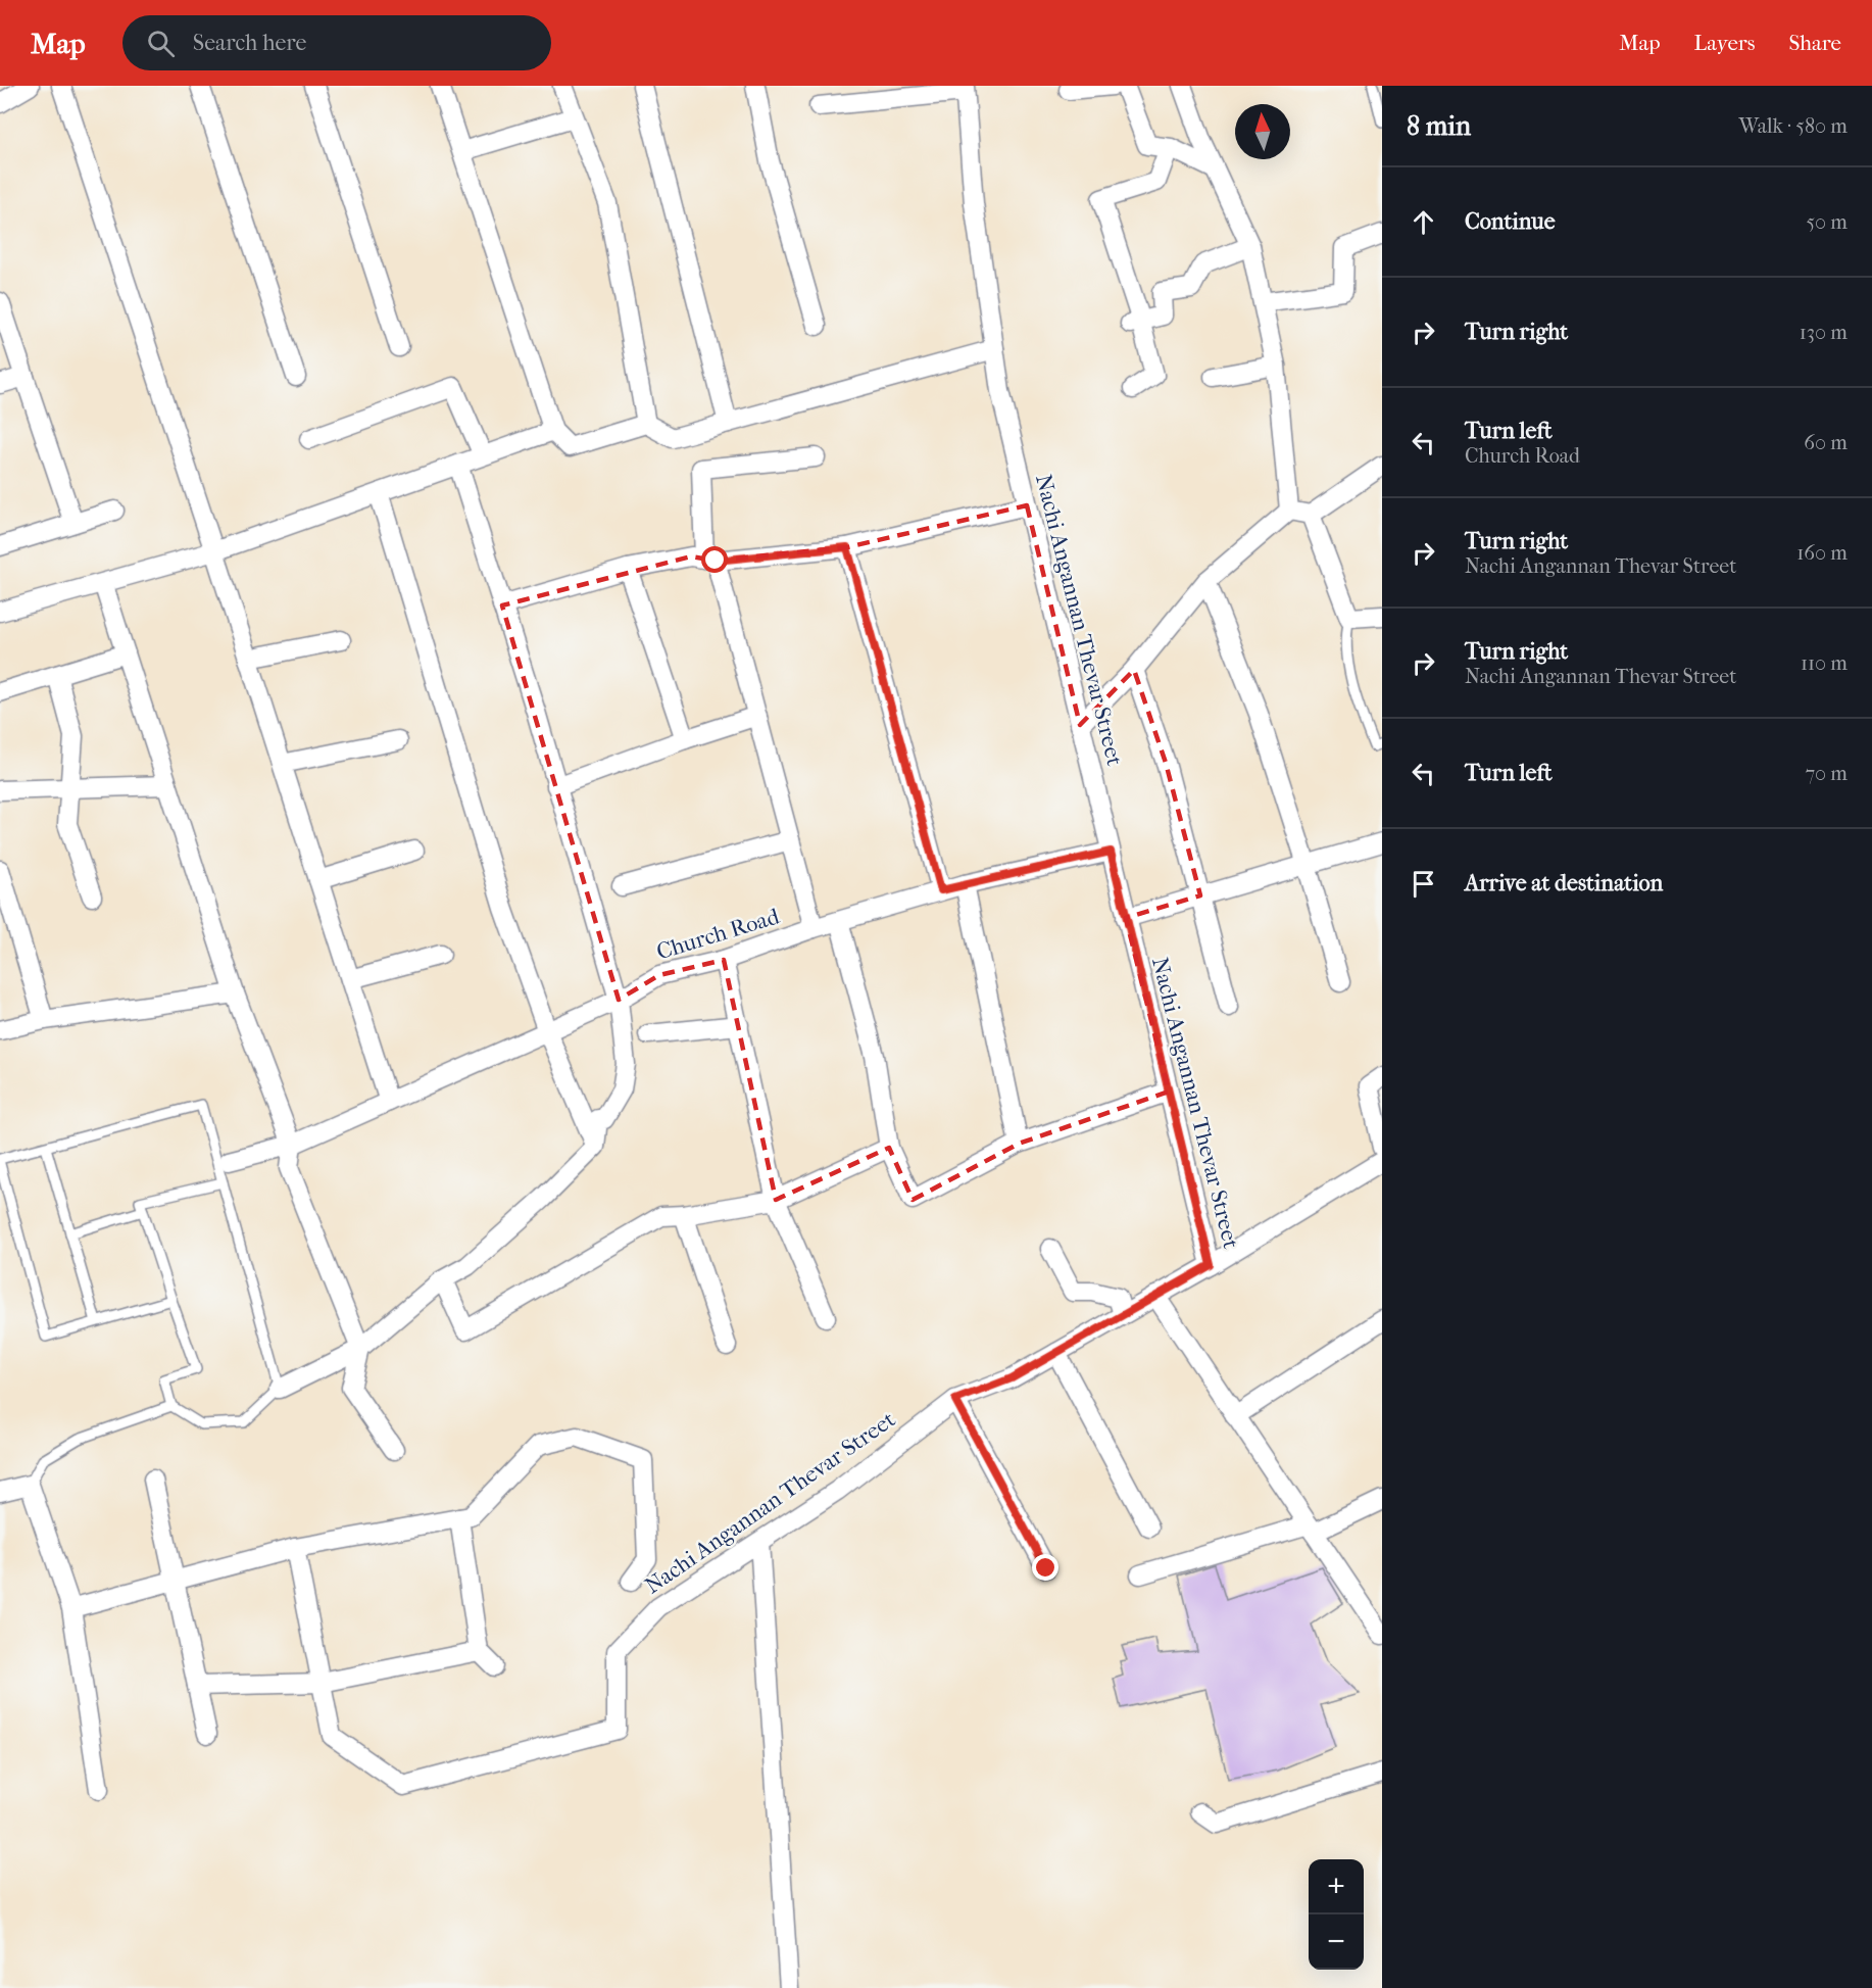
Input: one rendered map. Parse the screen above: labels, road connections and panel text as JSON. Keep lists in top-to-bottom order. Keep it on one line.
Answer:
{"streets":{"street":["Nachi Angannan Thevar Street","Church Road"]},"crossings":[["Nachi Angannan Thevar Street","Church Road"]],"north":"top","page":{"header":"Map","search":"Search here","nav":["Map","Layers","Share"],"heading":["8 min","Walk · 580 m"],"list":[["Continue","50 m"],["Turn right","130 m"],["Turn left","Church Road","60 m"],["Turn right","Nachi Angannan Thevar Street","160 m"],["Turn right","Nachi Angannan Thevar Street","110 m"],["Turn left","70 m"],"Arrive at destination"],"map_buttons":["+","−"]}}
